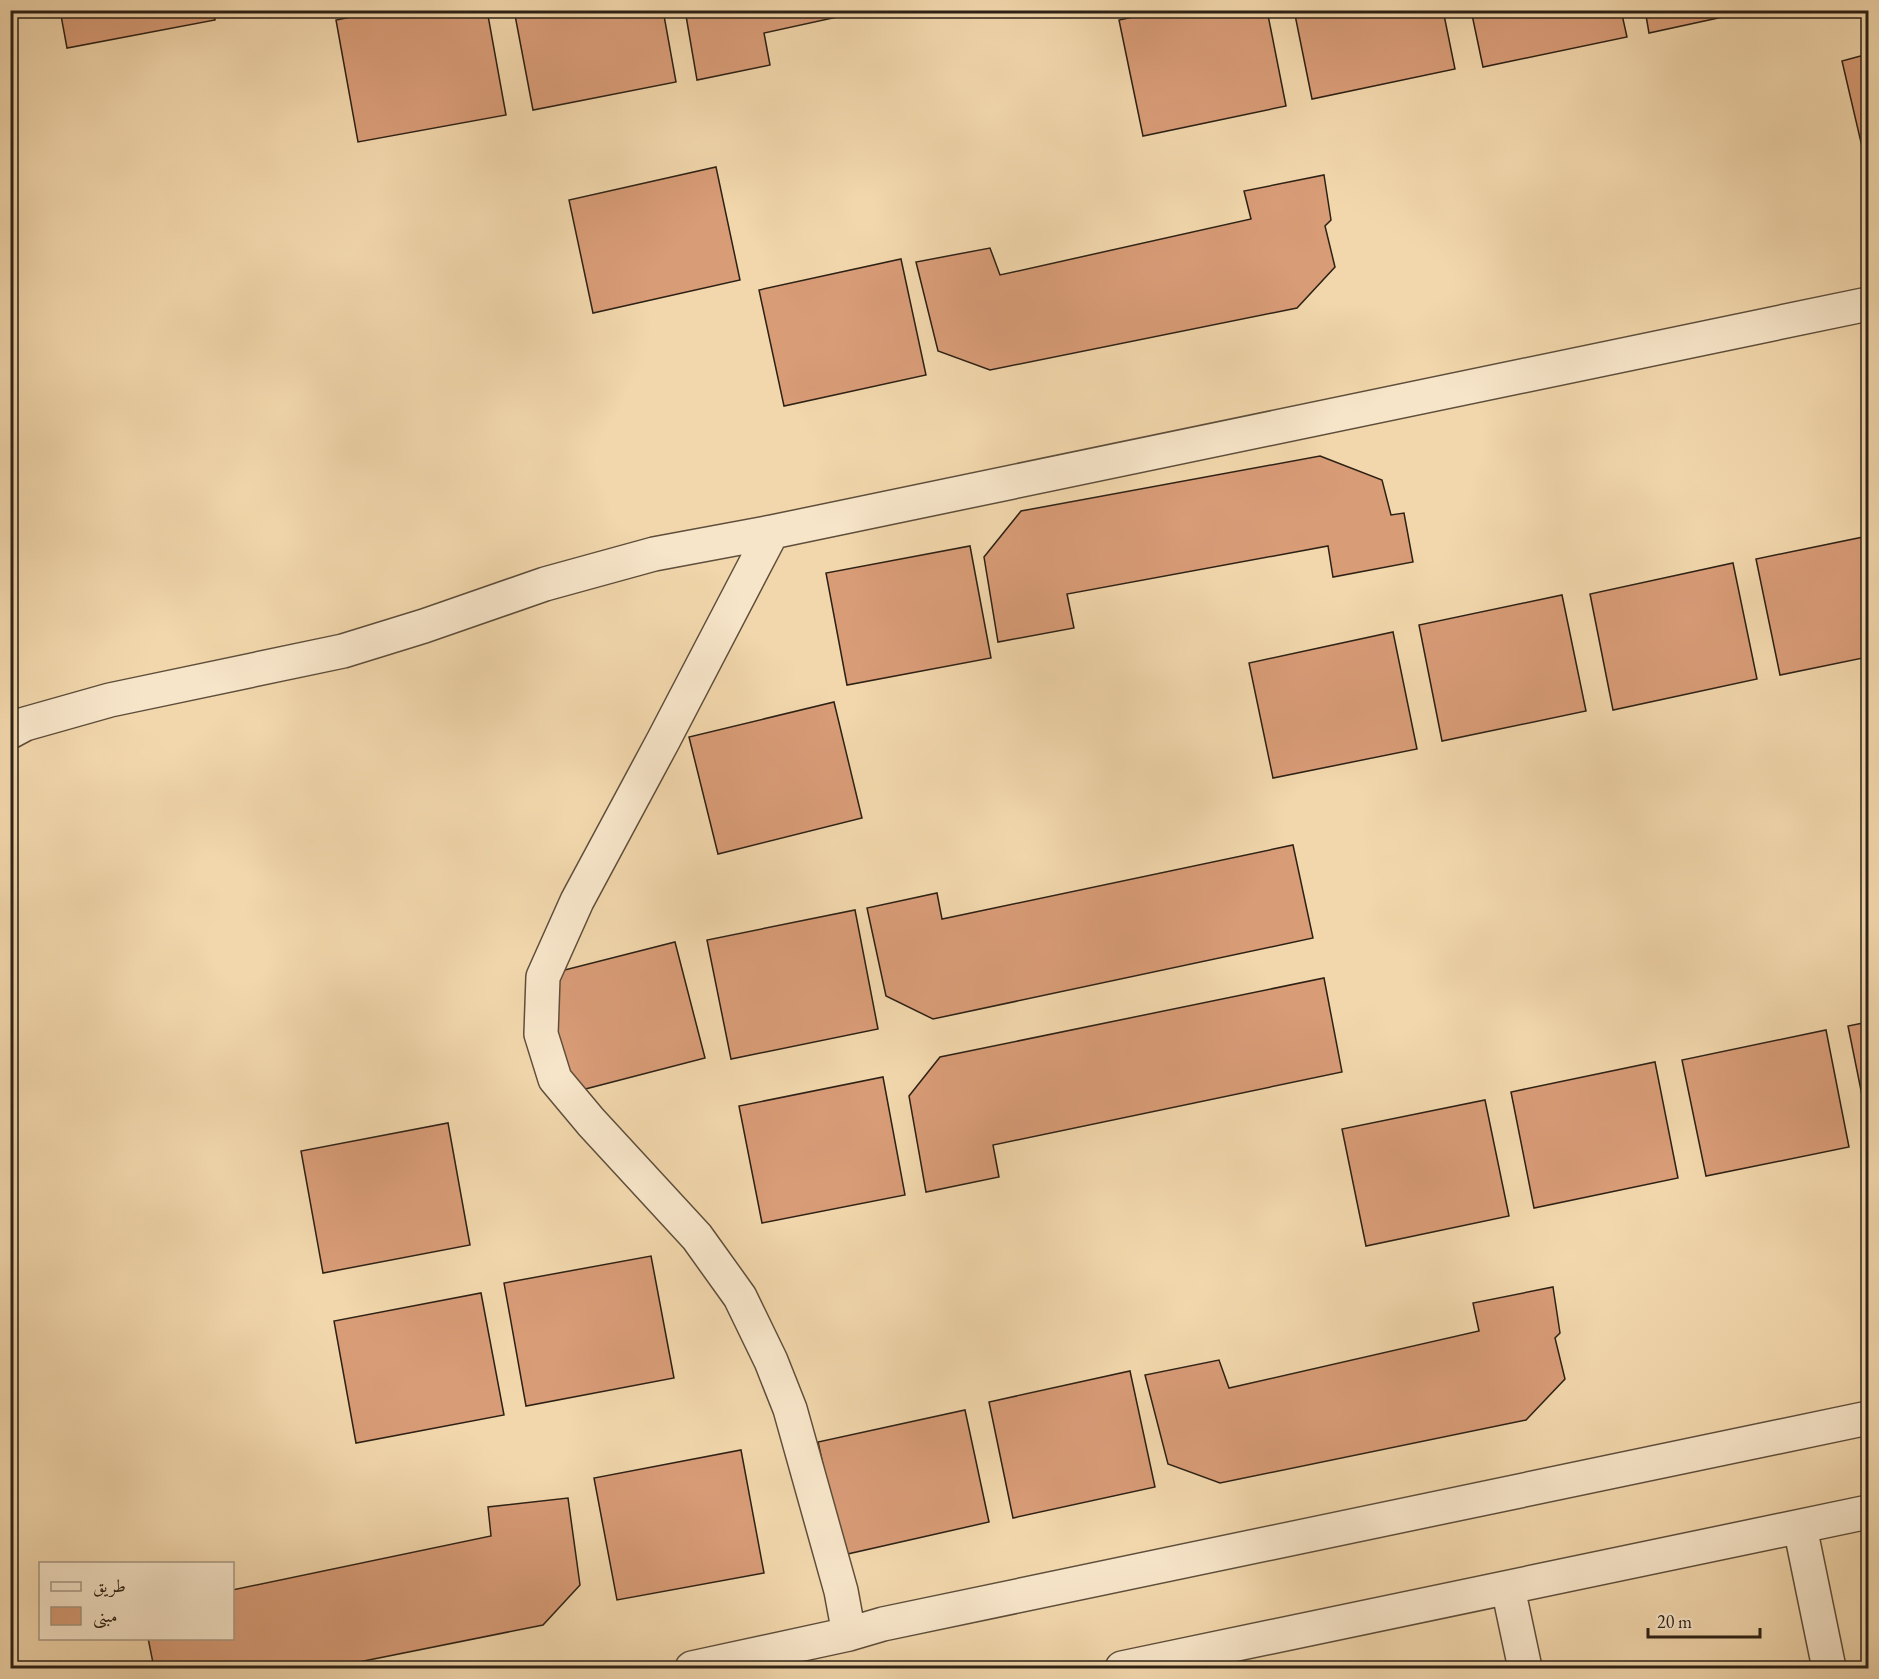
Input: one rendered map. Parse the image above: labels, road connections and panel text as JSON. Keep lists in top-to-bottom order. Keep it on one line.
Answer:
{"legend":["طريق","مبنى"],"scale_bar":"20 m"}
